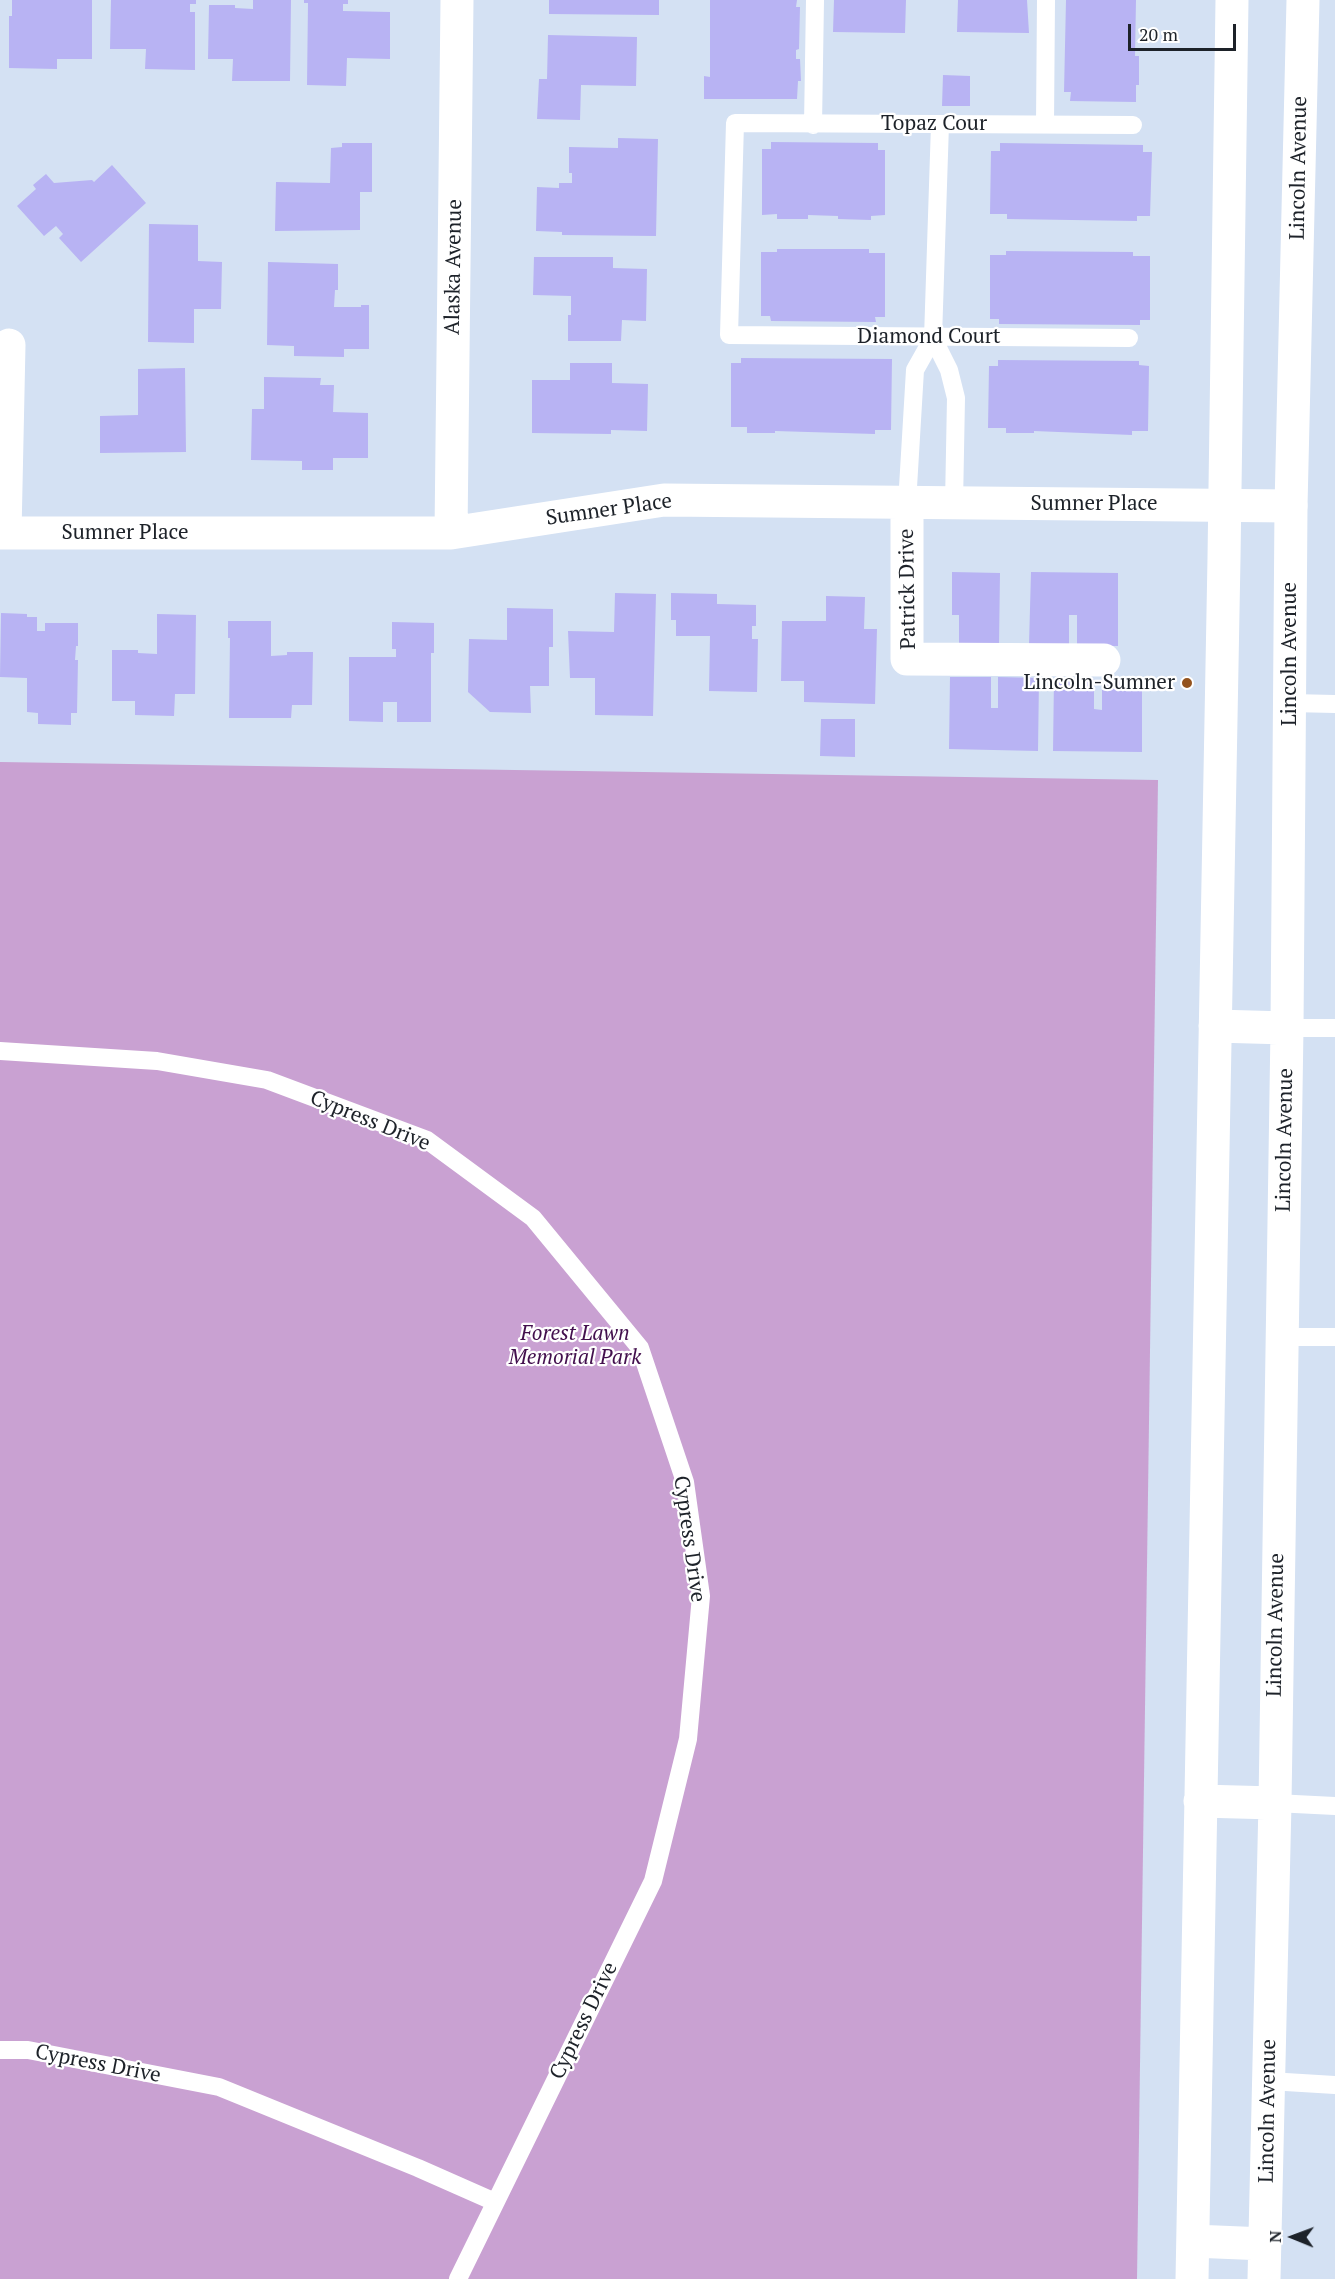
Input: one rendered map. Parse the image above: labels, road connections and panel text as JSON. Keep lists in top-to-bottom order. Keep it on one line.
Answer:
{"streets":{"main road":["Lincoln Avenue","Alaska Avenue","Sumner Place","Patrick Drive"],"lane":["Topaz Cour","Diamond Court","Cypress Drive"]},"crossings":[["Topaz Cour","Diamond Court"],["Lincoln Avenue","Sumner Place"],["Alaska Avenue","Sumner Place"],["Sumner Place","Patrick Drive"]],"parks":["Forest Lawn Memorial Park"],"places":["Lincoln-Sumner"],"scale_bar":"20 m","north":"left"}
